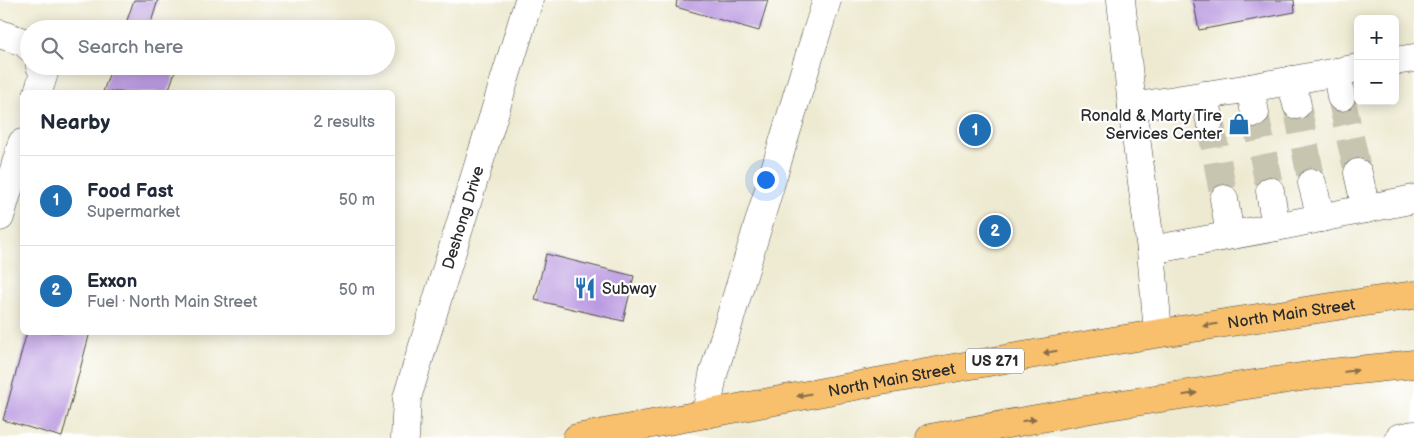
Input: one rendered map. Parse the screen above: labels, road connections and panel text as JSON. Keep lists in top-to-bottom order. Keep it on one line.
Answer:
{"streets":{"highway":["North Main Street","US 271"],"street":["Deshong Drive"]},"places":{"shop":["Ronald & Marty Tire Services Center"],"restaurant":["Subway"]},"page":{"map_buttons":["+","−"],"search":"Search here","heading":["Nearby","2 results"],"pins":["1","2"],"list":[{"mark":"1","name":"Food Fast","note":"Supermarket","value":"50 m"},{"mark":"2","name":"Exxon","note":"Fuel · North Main Street","value":"50 m"}]}}
